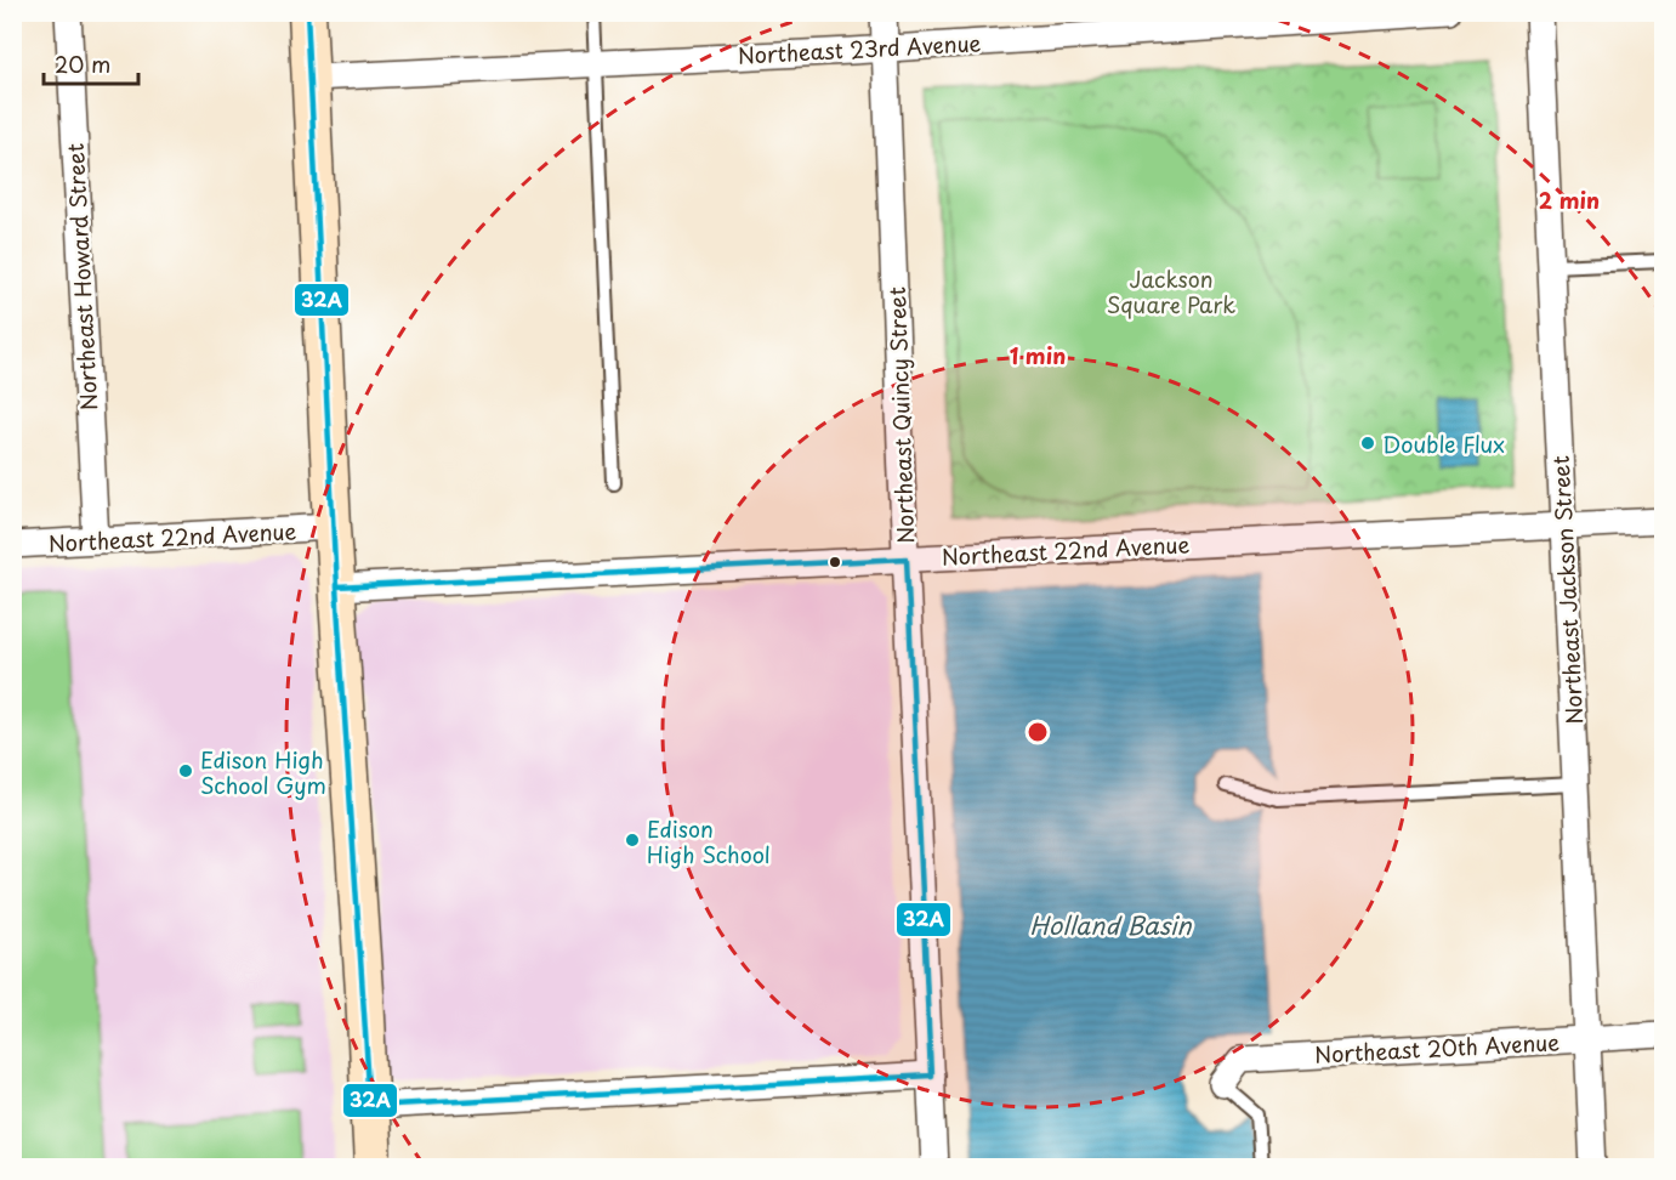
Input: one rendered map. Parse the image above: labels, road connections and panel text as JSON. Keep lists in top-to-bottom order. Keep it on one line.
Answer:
{"streets":{"street":["Northeast 23rd Avenue","Northeast Howard Street","Northeast Quincy Street","Northeast 22nd Avenue","Northeast Jackson Street","Northeast 20th Avenue"]},"crossings":[["Northeast 23rd Avenue","Northeast Quincy Street"],["Northeast Howard Street","Northeast 22nd Avenue"],["Northeast Quincy Street","Northeast 22nd Avenue"],["Northeast 22nd Avenue","Northeast Jackson Street"],["Northeast Jackson Street","Northeast 20th Avenue"]],"water":["Holland Basin"],"parks":["Jackson Square Park"],"places":["Double Flux","Edison High School Gym","Edison High School"],"lines":["transit line 32A"],"scale_bar":"20 m","rings":["2 min","1 min"]}
